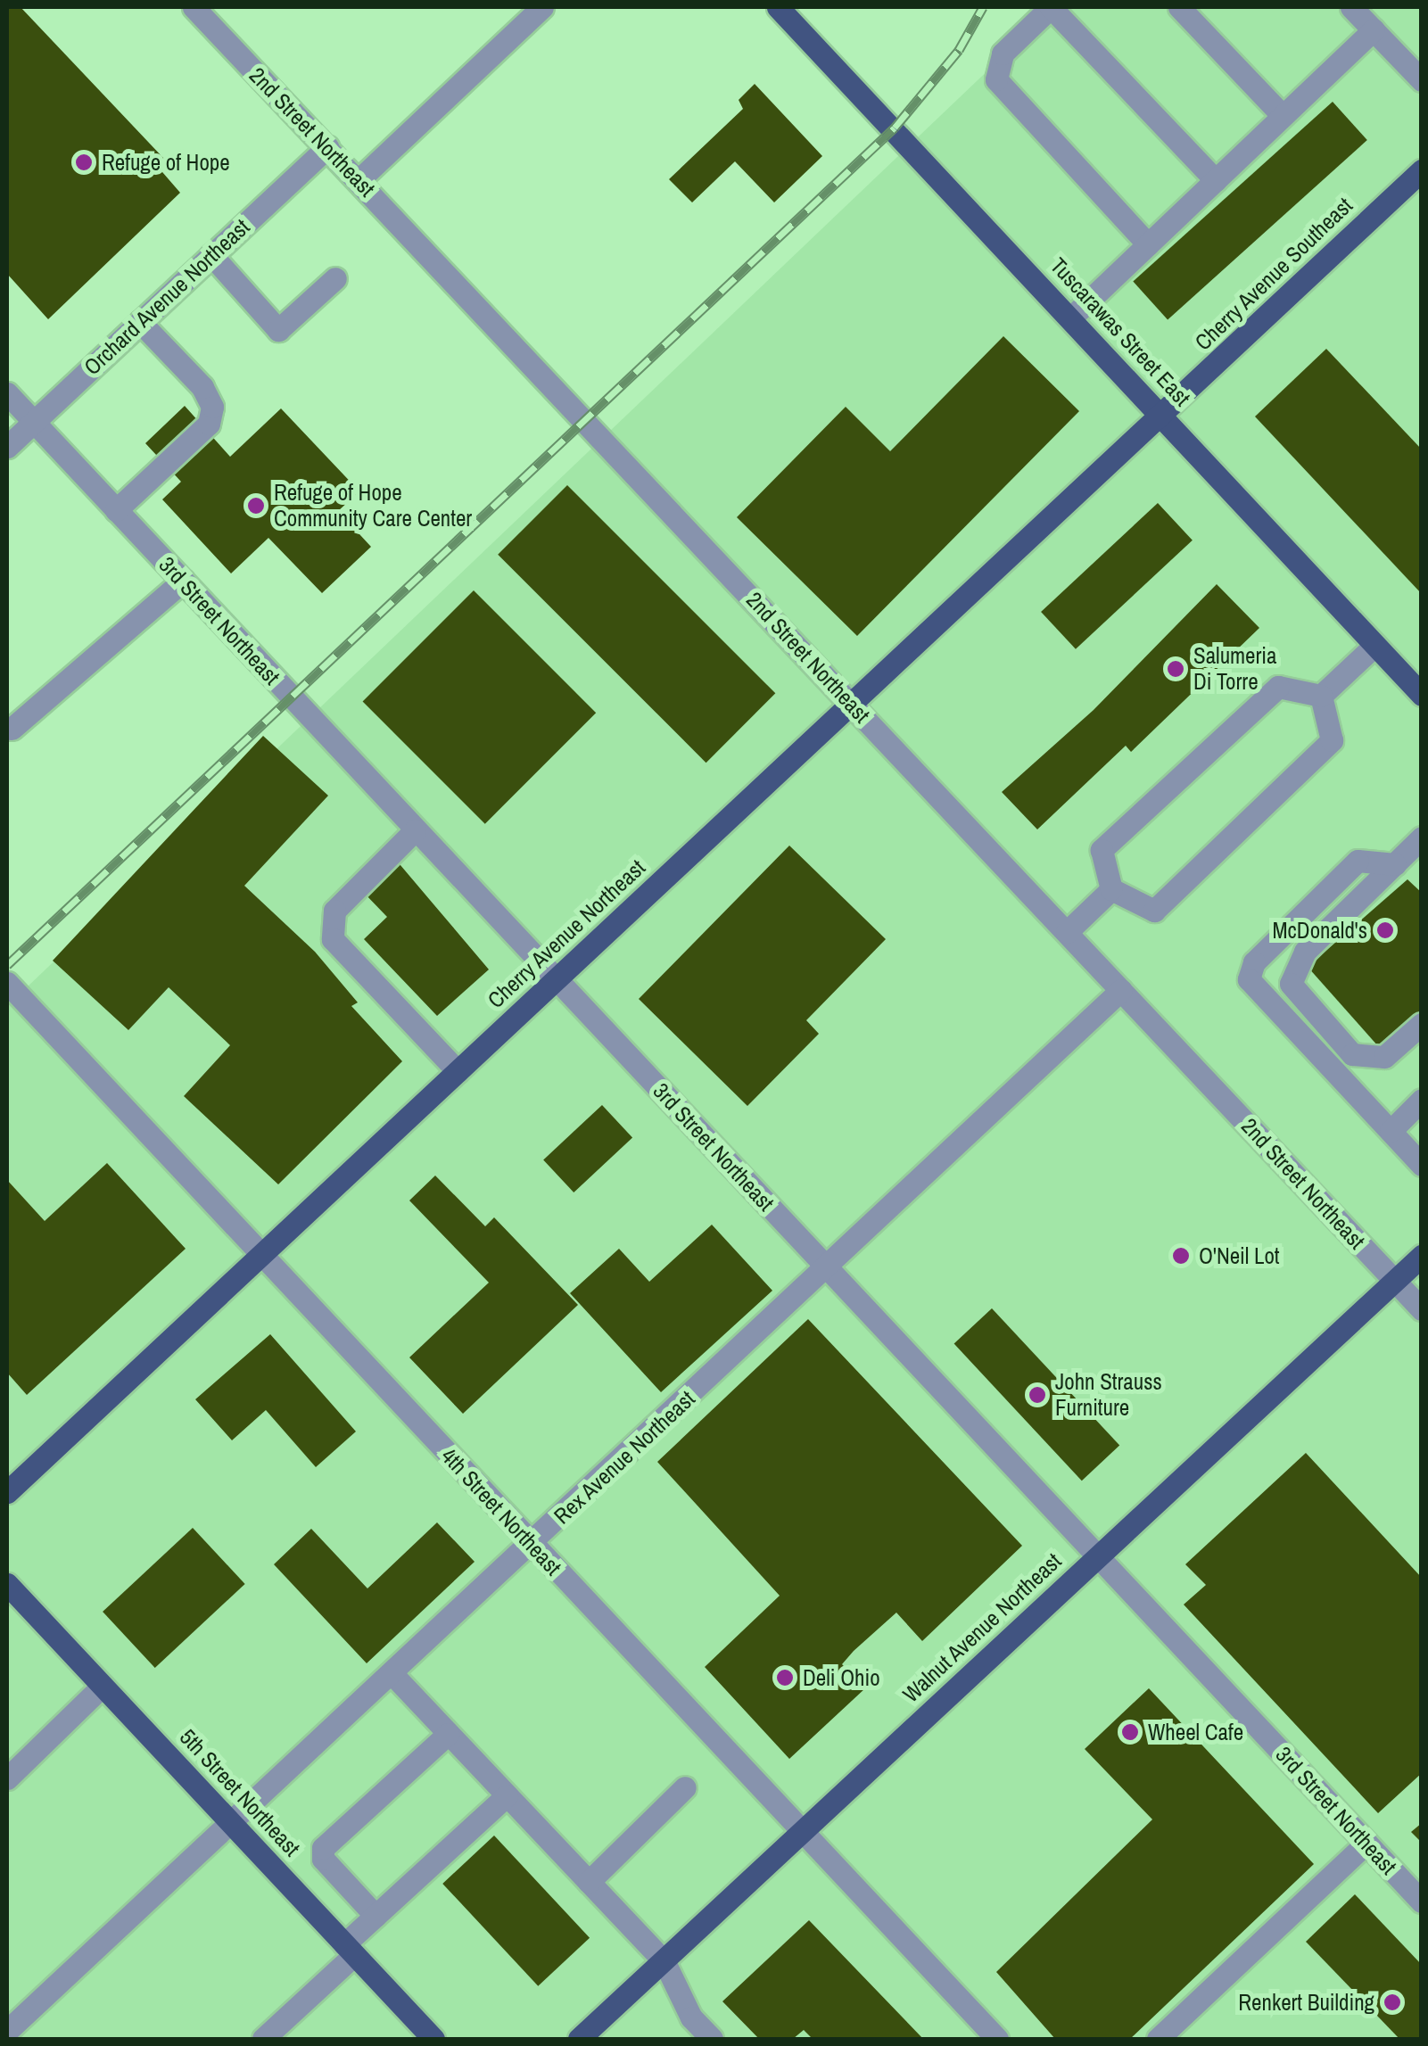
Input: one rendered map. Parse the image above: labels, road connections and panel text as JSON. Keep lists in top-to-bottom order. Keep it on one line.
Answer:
{"streets":{"main road":["Cherry Avenue Southeast","Tuscarawas Street East","Cherry Avenue Northeast","Walnut Avenue Northeast","5th Street Northeast"],"street":["2nd Street Northeast","Orchard Avenue Northeast","3rd Street Northeast","Rex Avenue Northeast","4th Street Northeast"]},"crossings":[["2nd Street Northeast","Orchard Avenue Northeast"],["2nd Street Northeast","Cherry Avenue Northeast"],["2nd Street Northeast","Rex Avenue Northeast"],["2nd Street Northeast","Walnut Avenue Northeast"],["Cherry Avenue Southeast","Tuscarawas Street East"],["Cherry Avenue Southeast","Cherry Avenue Northeast"],["Orchard Avenue Northeast","3rd Street Northeast"],["Tuscarawas Street East","Cherry Avenue Northeast"],["3rd Street Northeast","Cherry Avenue Northeast"],["3rd Street Northeast","Rex Avenue Northeast"],["3rd Street Northeast","Walnut Avenue Northeast"],["Cherry Avenue Northeast","4th Street Northeast"],["Rex Avenue Northeast","4th Street Northeast"],["Rex Avenue Northeast","5th Street Northeast"],["4th Street Northeast","Walnut Avenue Northeast"]],"places":["Refuge of Hope","Refuge of Hope Community Care Center","Salumeria Di Torre","McDonald's","O'Neil Lot","John Strauss Furniture","Deli Ohio","Wheel Cafe","Renkert Building"]}
